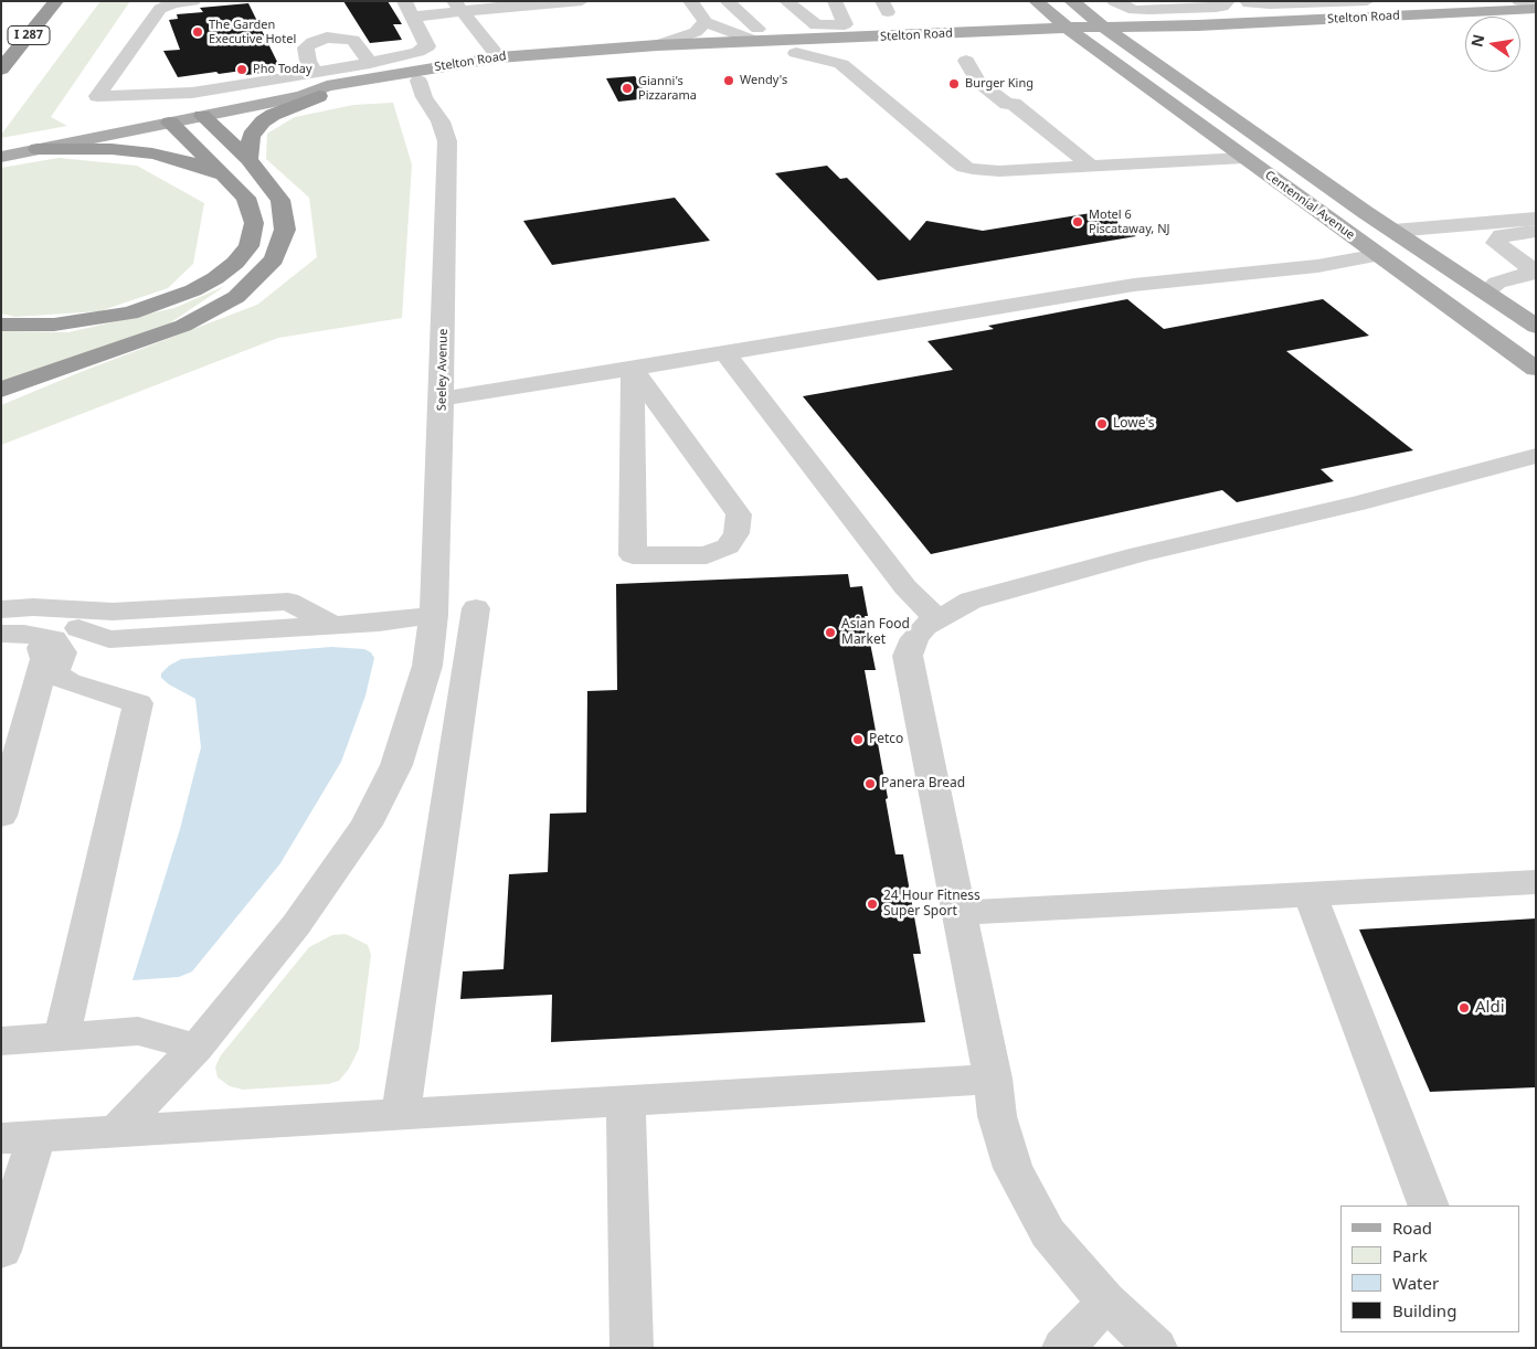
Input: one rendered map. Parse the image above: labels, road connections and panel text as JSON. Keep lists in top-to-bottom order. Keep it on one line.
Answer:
{"streets":{"highway":["I 287"],"main road":["Stelton Road","Centennial Avenue"],"street":["Seeley Avenue"]},"crossings":[["Stelton Road","Centennial Avenue"],["Stelton Road","Seeley Avenue"]],"places":["The Garden Executive Hotel","Pho Today","Wendy's","Burger King","Gianni's Pizzarama","Motel 6 Piscataway, NJ","Lowe's","Asian Food Market","Petco","Panera Bread","24 Hour Fitness Super Sport","Aldi"],"legend":["Road","Park","Water","Building"],"north":"left"}
